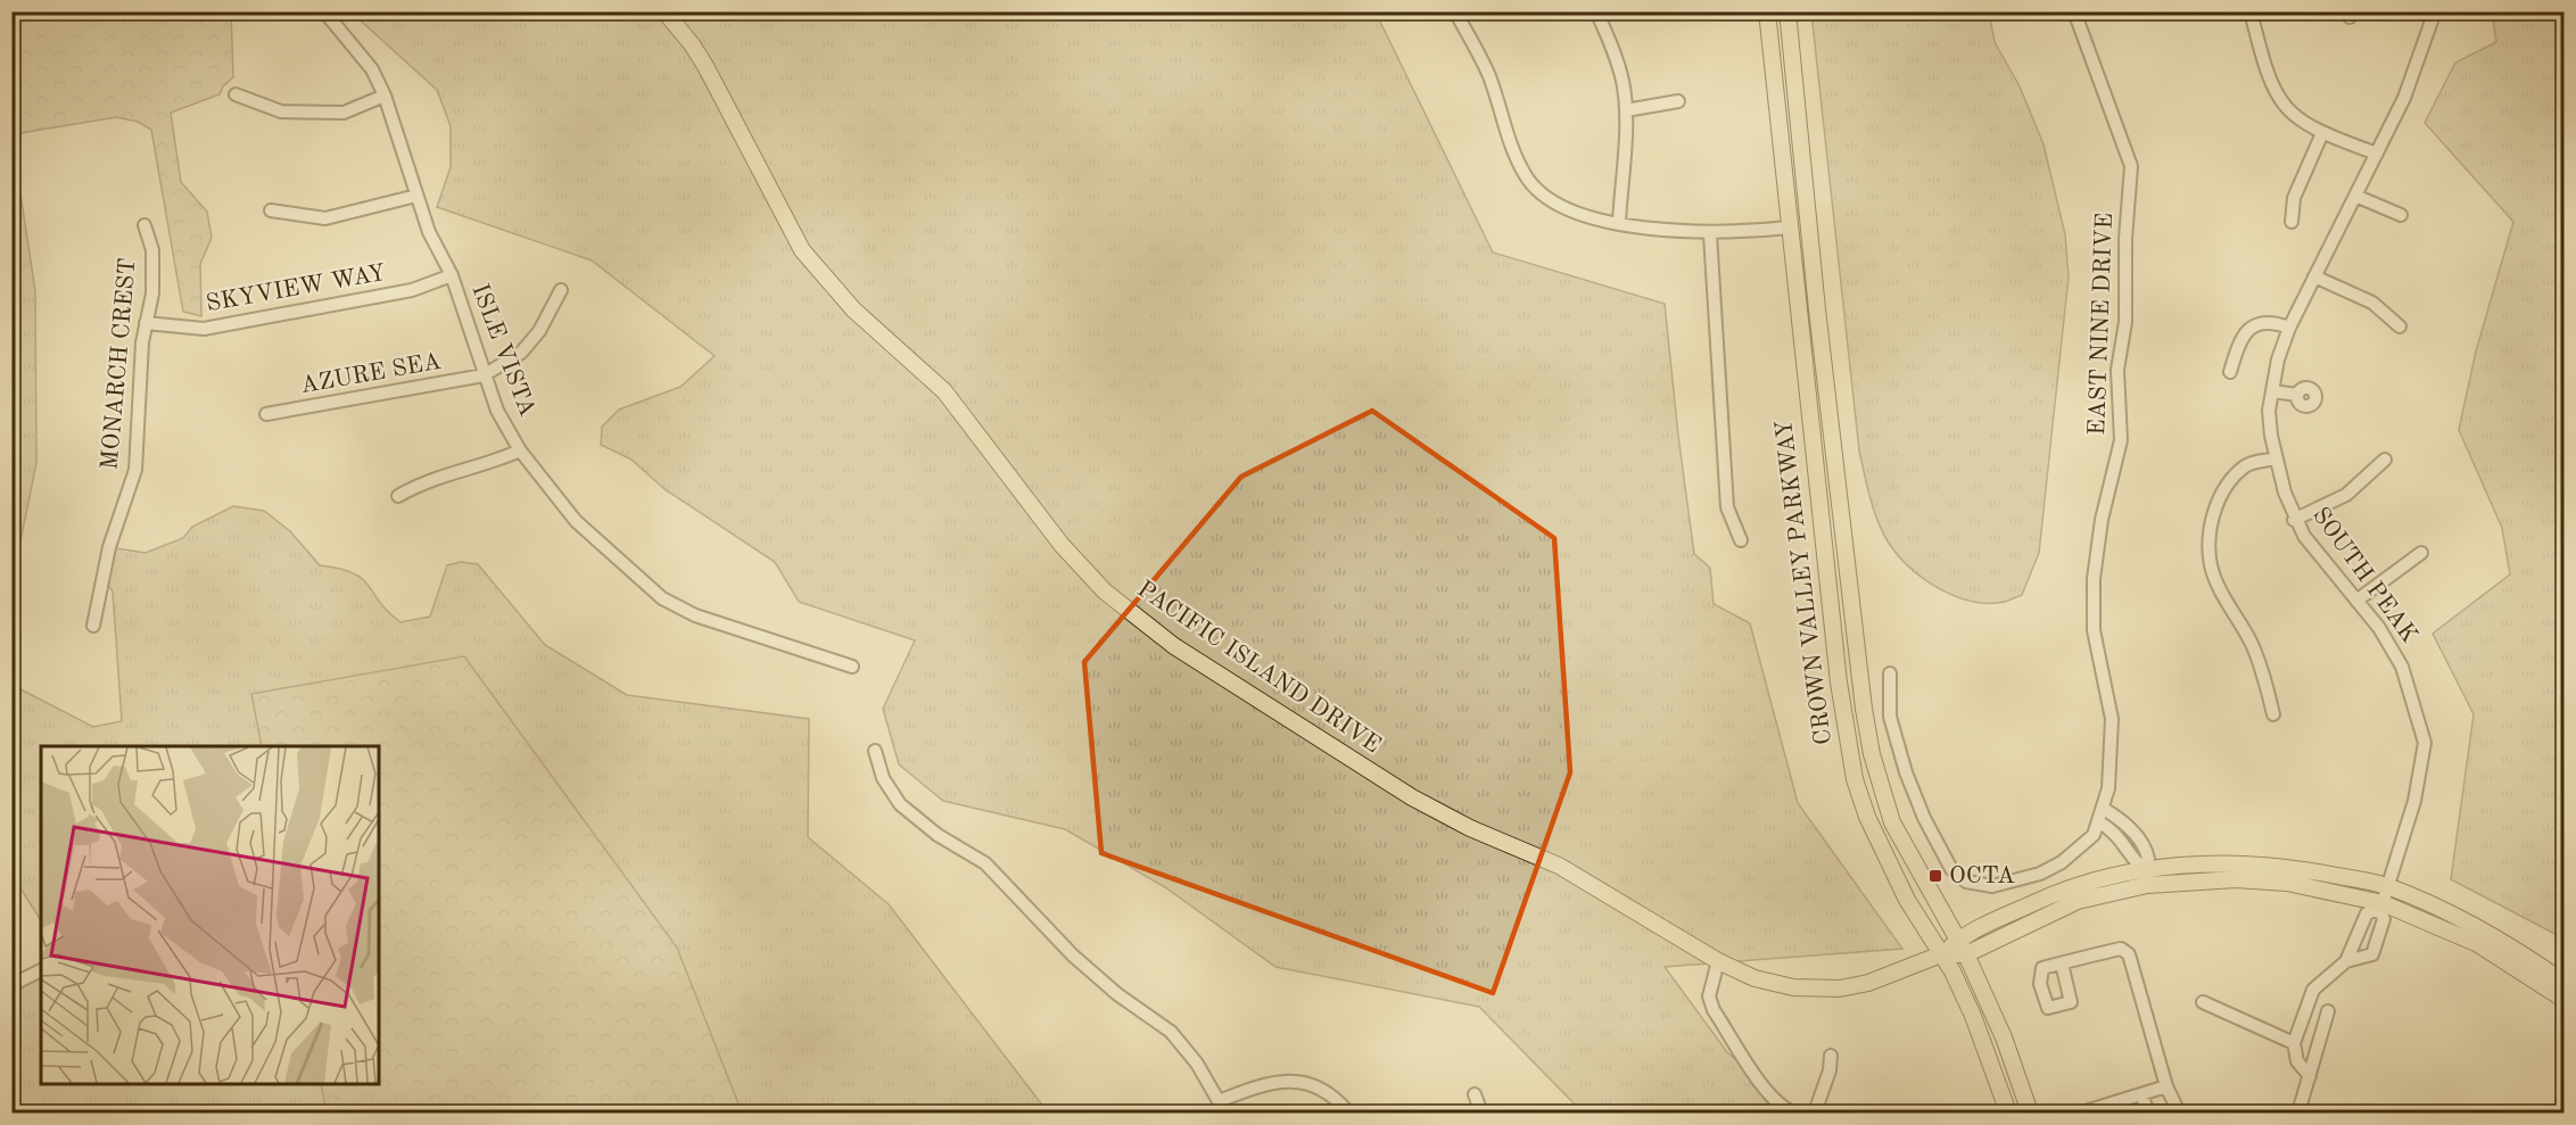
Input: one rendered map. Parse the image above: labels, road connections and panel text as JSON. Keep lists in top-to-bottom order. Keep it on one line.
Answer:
{"streets":{"main road":["CROWN VALLEY PARKWAY","PACIFIC ISLAND DRIVE"],"street":["SKYVIEW WAY","EAST NINE DRIVE","ISLE VISTA","MONARCH CREST","AZURE SEA","SOUTH PEAK"]},"crossings":[["SKYVIEW WAY","ISLE VISTA"],["SKYVIEW WAY","MONARCH CREST"],["ISLE VISTA","AZURE SEA"],["CROWN VALLEY PARKWAY","PACIFIC ISLAND DRIVE"]],"places":{"transit":["OCTA"]}}
